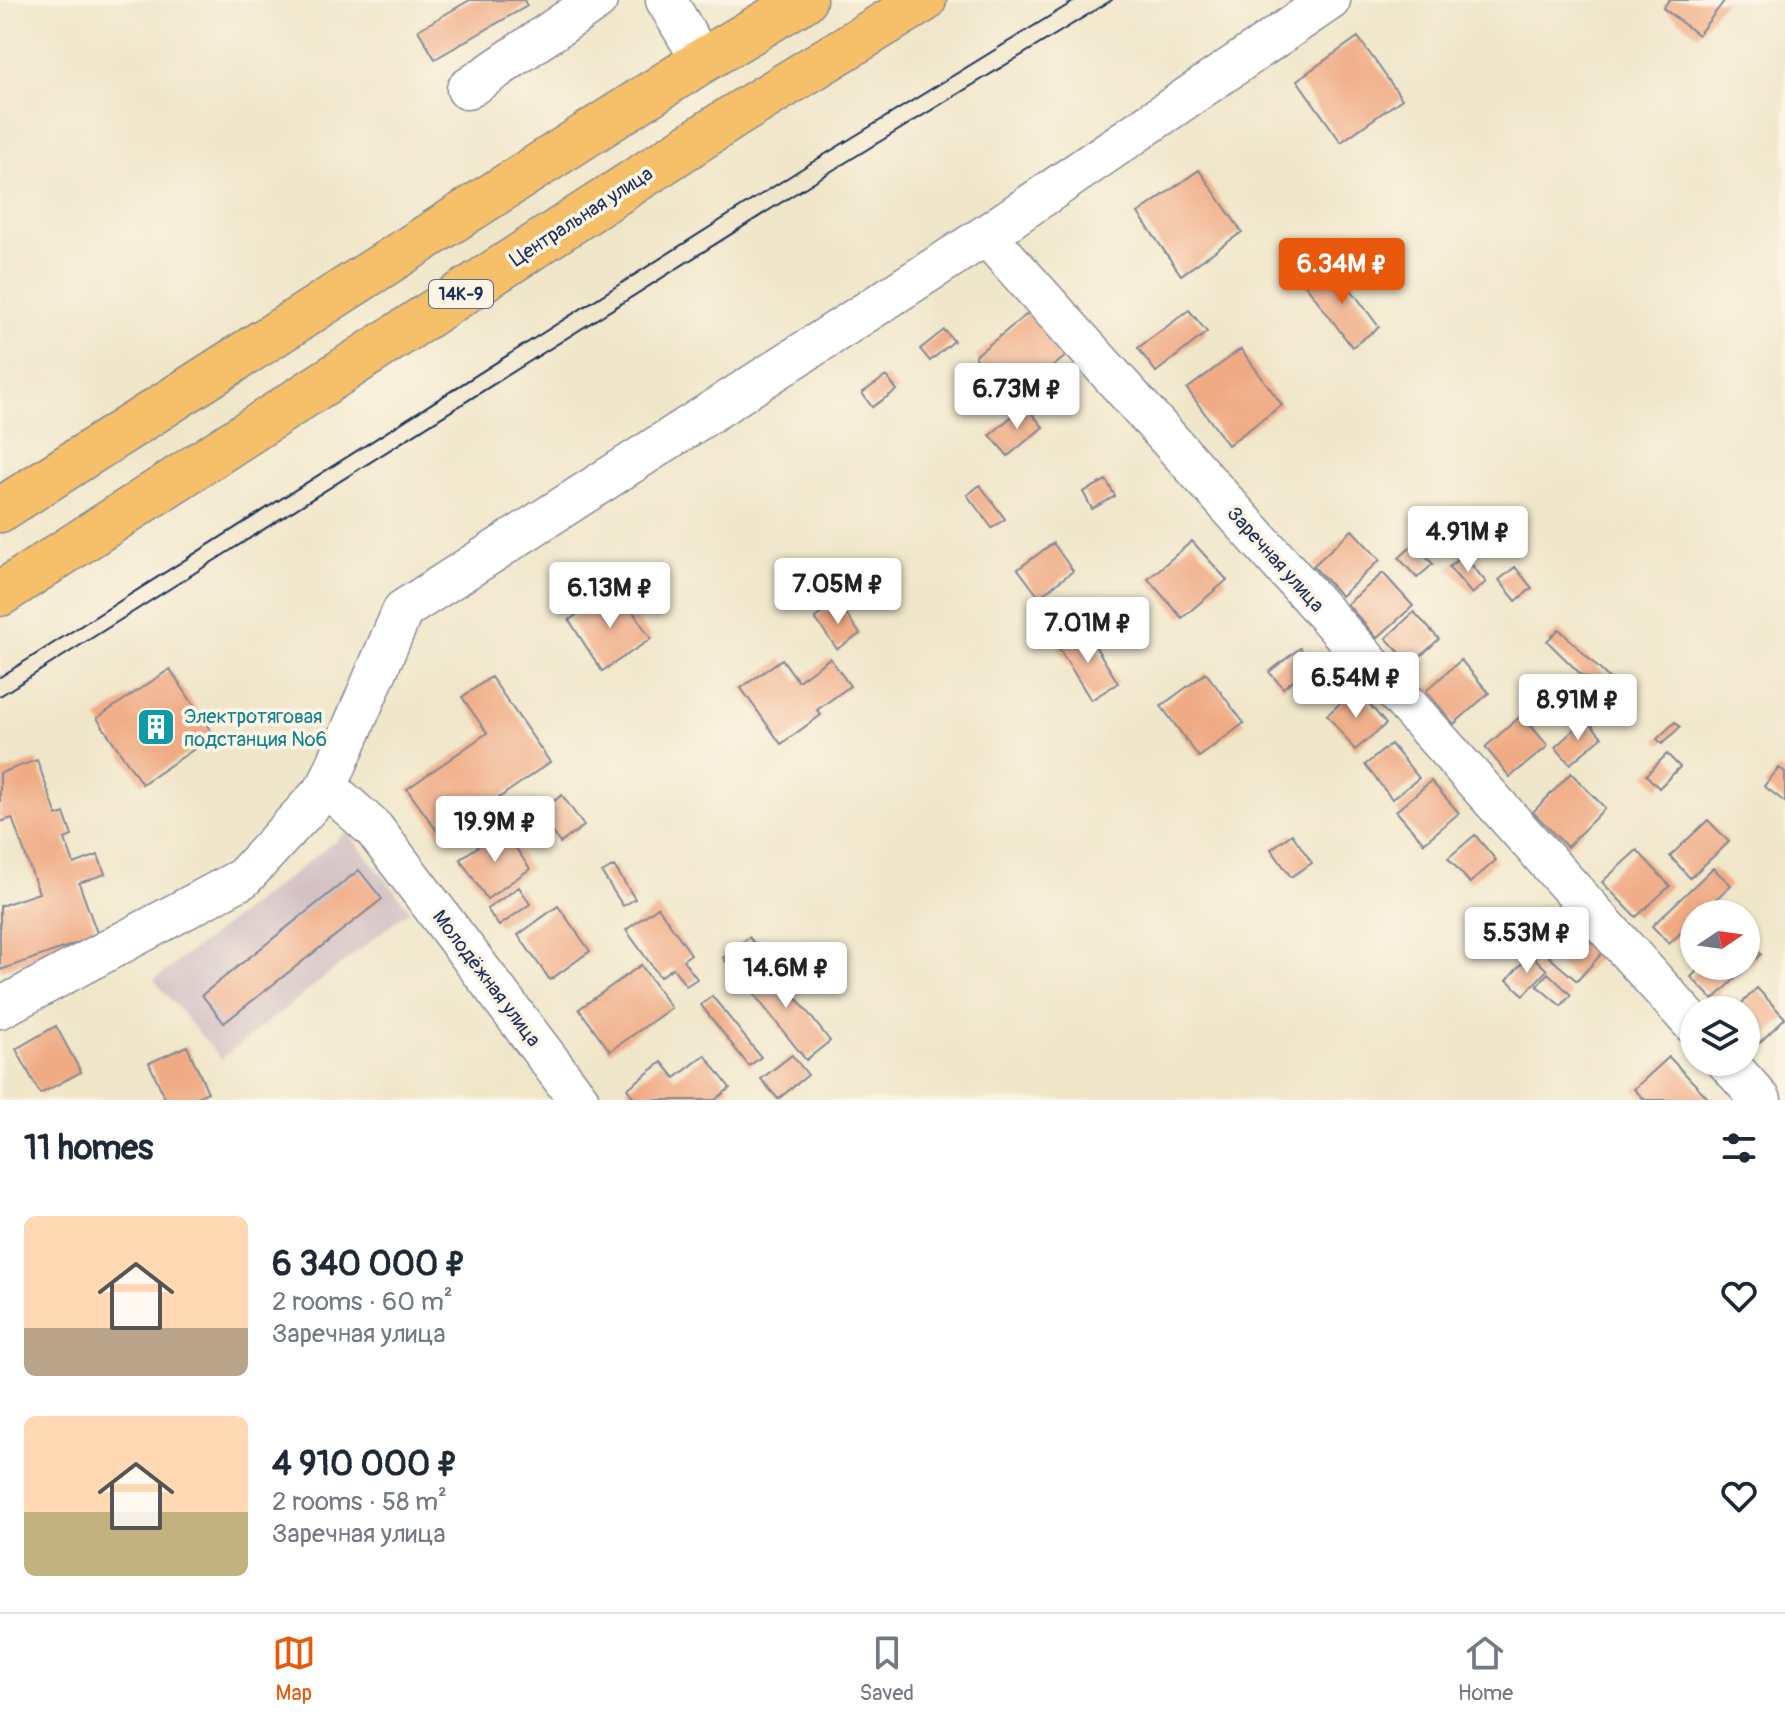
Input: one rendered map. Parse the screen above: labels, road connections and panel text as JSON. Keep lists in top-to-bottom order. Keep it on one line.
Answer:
{"streets":{"main road":["Центральная улица","14К-9"],"street":["Заречная улица","Молодёжная улица"]},"places":{"building":["Электротяговая подстанция №6"]},"north":"right","page":{"price":["6.34M ₽","6.73M ₽","4.91M ₽","7.05M ₽","6.13M ₽","7.01M ₽","6.54M ₽","8.91M ₽","19.9M ₽","5.53M ₽","14.6M ₽"],"heading":"11 homes","list":[{"name":"6 340 000 ₽","note":"2 rooms · 60 m² · Заречная улица"},{"name":"4 910 000 ₽","note":"2 rooms · 58 m² · Заречная улица"}],"tabs":["Map","Saved","Home"]}}
